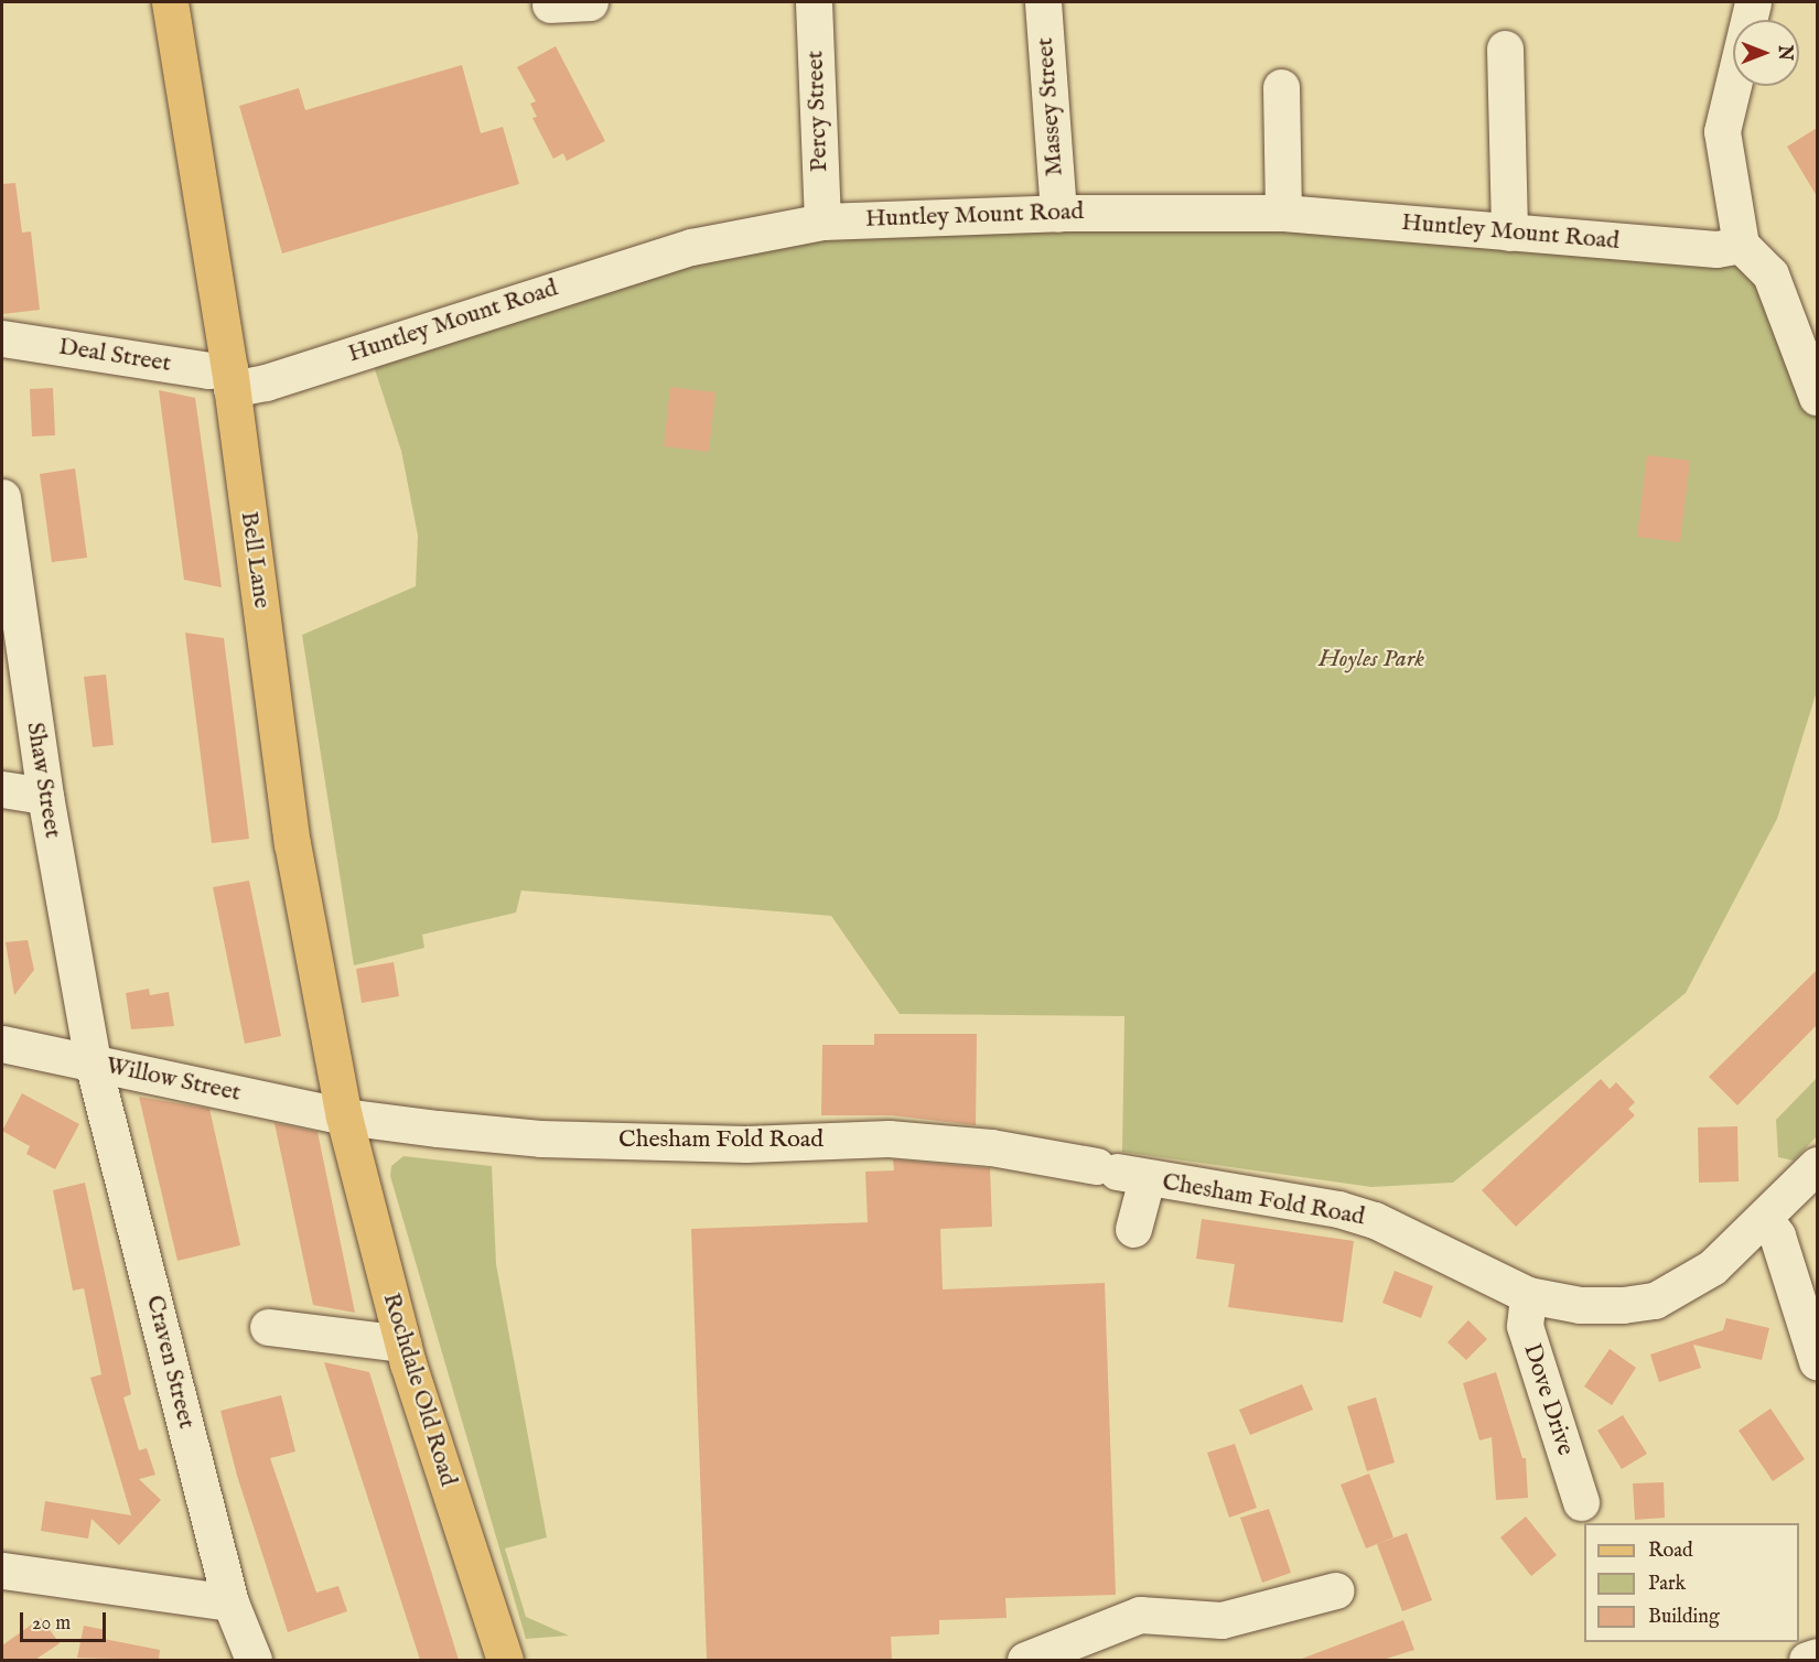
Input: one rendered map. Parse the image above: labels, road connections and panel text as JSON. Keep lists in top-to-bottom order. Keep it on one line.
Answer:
{"streets":{"main road":["Bell Lane","Rochdale Old Road"],"street":["Massey Street","Percy Street","Huntley Mount Road","Deal Street","Shaw Street","Willow Street","Chesham Fold Road","Craven Street","Dove Drive"]},"crossings":[["Massey Street","Huntley Mount Road"],["Percy Street","Huntley Mount Road"],["Huntley Mount Road","Deal Street"],["Huntley Mount Road","Bell Lane"],["Deal Street","Bell Lane"],["Bell Lane","Willow Street"],["Bell Lane","Chesham Fold Road"],["Bell Lane","Rochdale Old Road"],["Shaw Street","Willow Street"],["Shaw Street","Craven Street"],["Willow Street","Chesham Fold Road"],["Willow Street","Craven Street"],["Willow Street","Rochdale Old Road"],["Chesham Fold Road","Rochdale Old Road"],["Chesham Fold Road","Dove Drive"]],"parks":["Hoyles Park"],"legend":["Road","Park","Building"],"scale_bar":"20 m","north":"right"}
